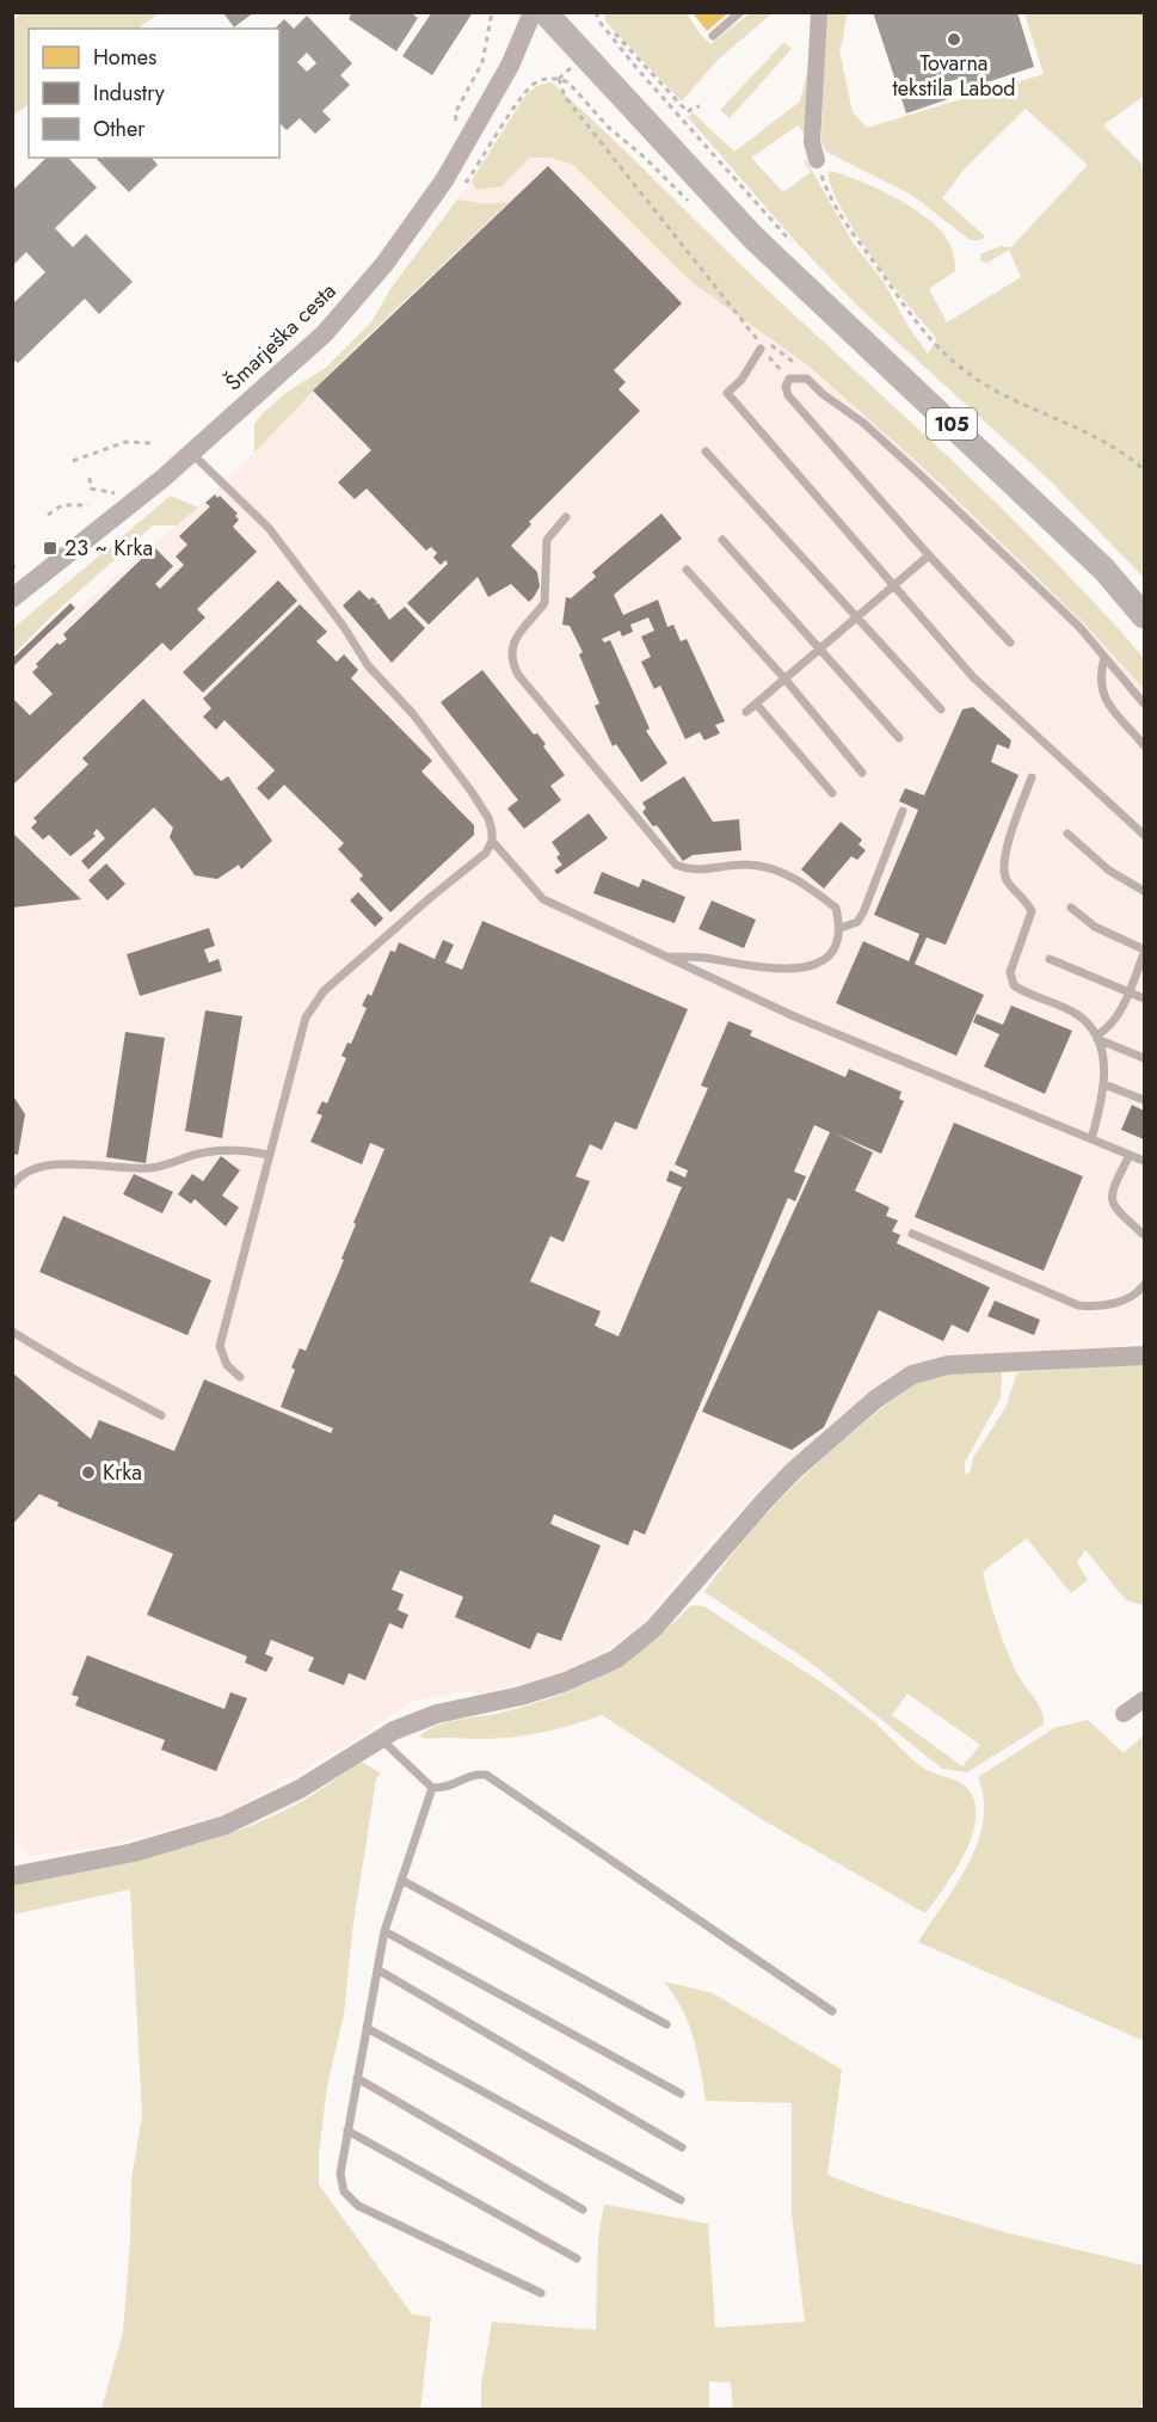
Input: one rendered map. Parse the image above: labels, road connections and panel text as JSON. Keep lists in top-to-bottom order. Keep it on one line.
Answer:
{"streets":{"main road":["105"],"street":["Šmarješka cesta"]},"places":{"other":["Tovarna tekstila Labod","Krka"],"transit":["23 ~ Krka"]},"legend":["Homes","Industry","Other"]}
